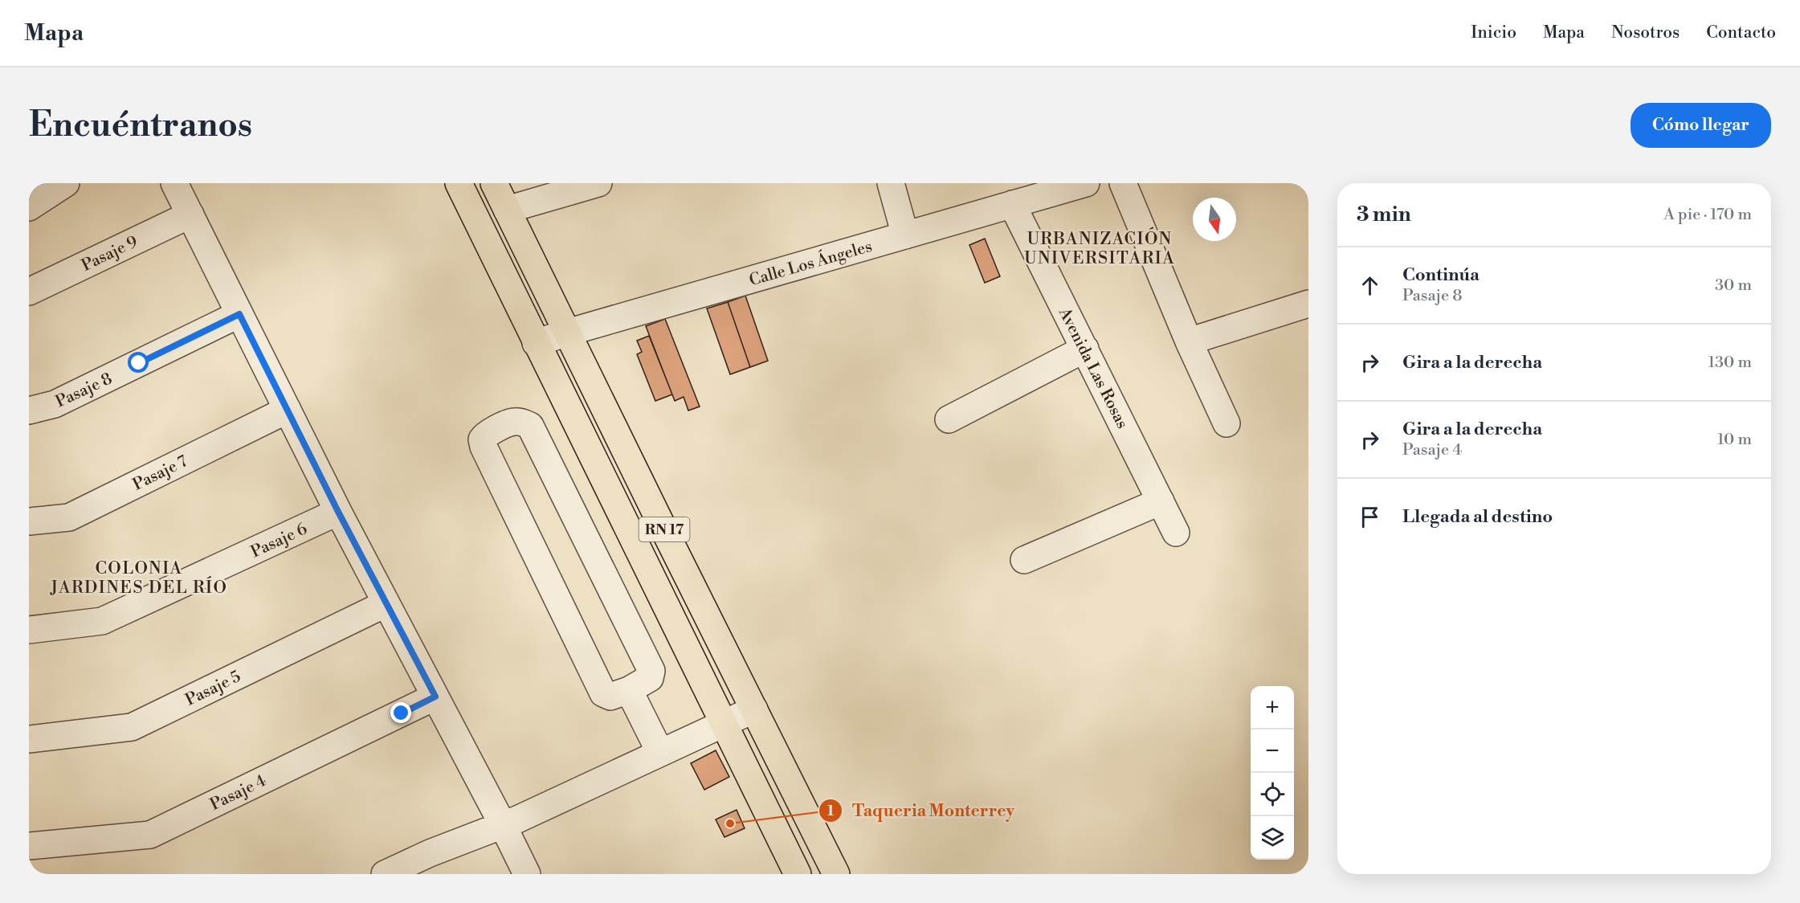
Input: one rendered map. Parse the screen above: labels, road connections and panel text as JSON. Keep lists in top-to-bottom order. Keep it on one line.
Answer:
{"streets":{"main road":["RN 17"],"street":["Pasaje 9","Calle Los Ángeles","Avenida Las Rosas","Pasaje 8","Pasaje 7","Pasaje 6","Pasaje 5","Pasaje 4"]},"crossings":[["Calle Los Ángeles","Avenida Las Rosas"],["Calle Los Ángeles","RN 17"]],"districts":["URBANIZACIÓN UNIVERSITARIA","COLONIA JARDINES DEL RÍO"],"places":["Taqueria Monterrey"],"north":"bottom","page":{"header":"Mapa","nav":["Inicio","Mapa","Nosotros","Contacto"],"buttons":"Cómo llegar","title":"Encuéntranos","heading":["3 min","A pie · 170 m"],"list":[["Continúa","Pasaje 8","30 m"],["Gira a la derecha","130 m"],["Gira a la derecha","Pasaje 4","10 m"],"Llegada al destino"],"map_buttons":["+","−"]}}
